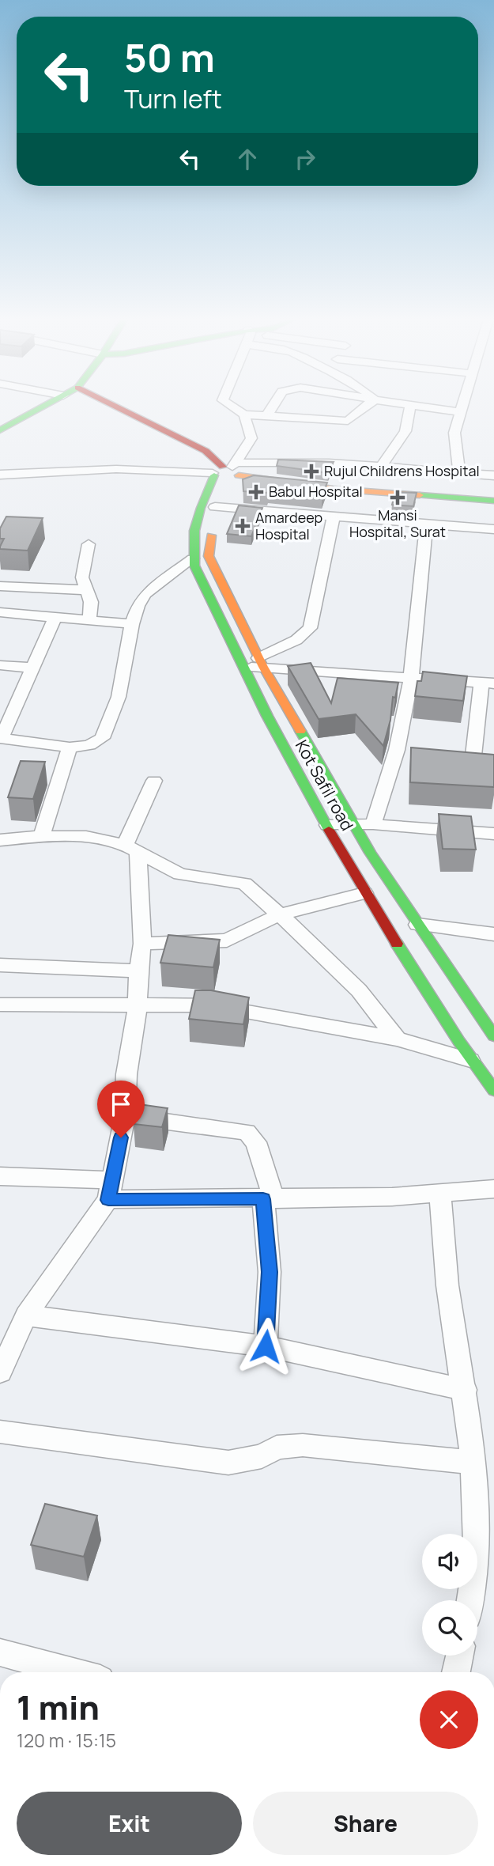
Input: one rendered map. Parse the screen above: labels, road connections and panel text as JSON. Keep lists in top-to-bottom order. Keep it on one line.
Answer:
{"streets":{"main road":["Kot Safil road"]},"places":{"health":["Rujul Childrens Hospital","Babul Hospital","Mansi Hospital, Surat","Amardeep Hospital"]},"page":{"turn":["50 m","Turn left"],"heading":["1 min","120 m · 15:15"],"buttons":["Exit","Share"]}}
